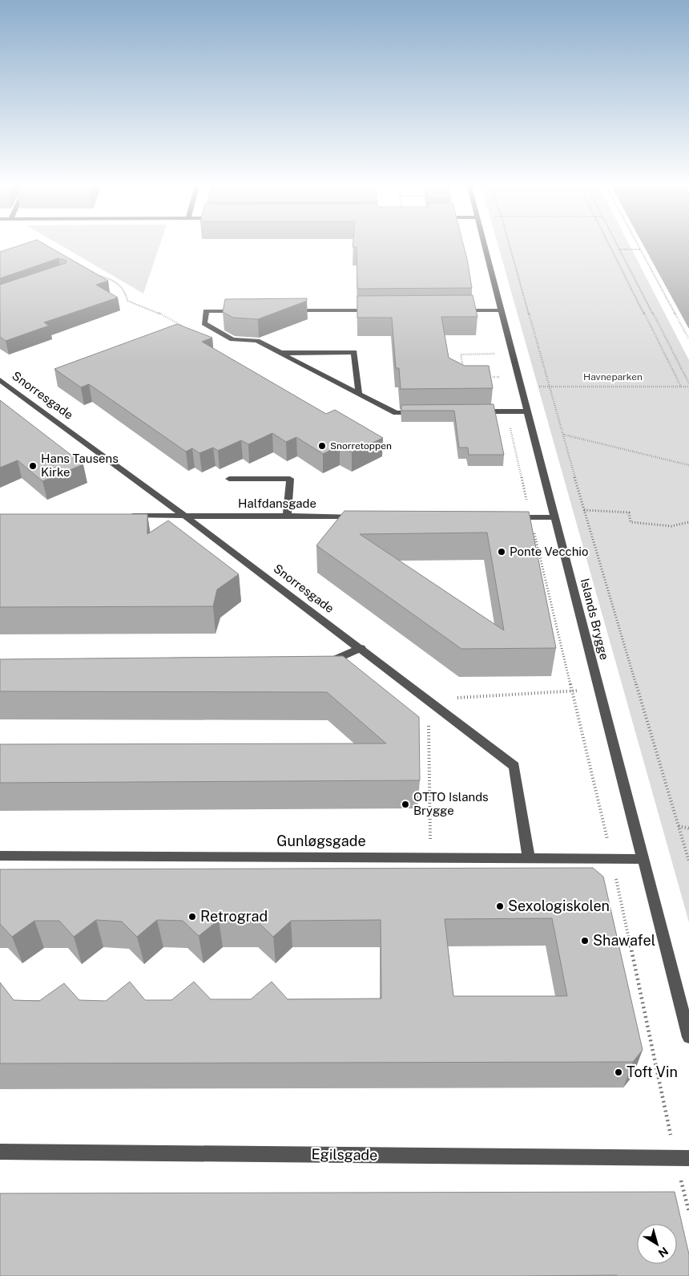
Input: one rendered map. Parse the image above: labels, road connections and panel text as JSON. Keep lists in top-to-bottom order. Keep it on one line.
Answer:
{"streets":{"street":["Snorresgade","Halfdansgade","Islands Brygge","Gunløgsgade","Egilsgade"]},"crossings":[["Snorresgade","Halfdansgade"],["Snorresgade","Gunløgsgade"],["Islands Brygge","Gunløgsgade"]],"parks":["Havneparken"],"places":["Snorretoppen","Hans Tausens Kirke","Ponte Vecchio","OTTO Islands Brygge","Sexologiskolen","Retrograd","Shawafel","Toft Vin"],"north":"bottom right"}
